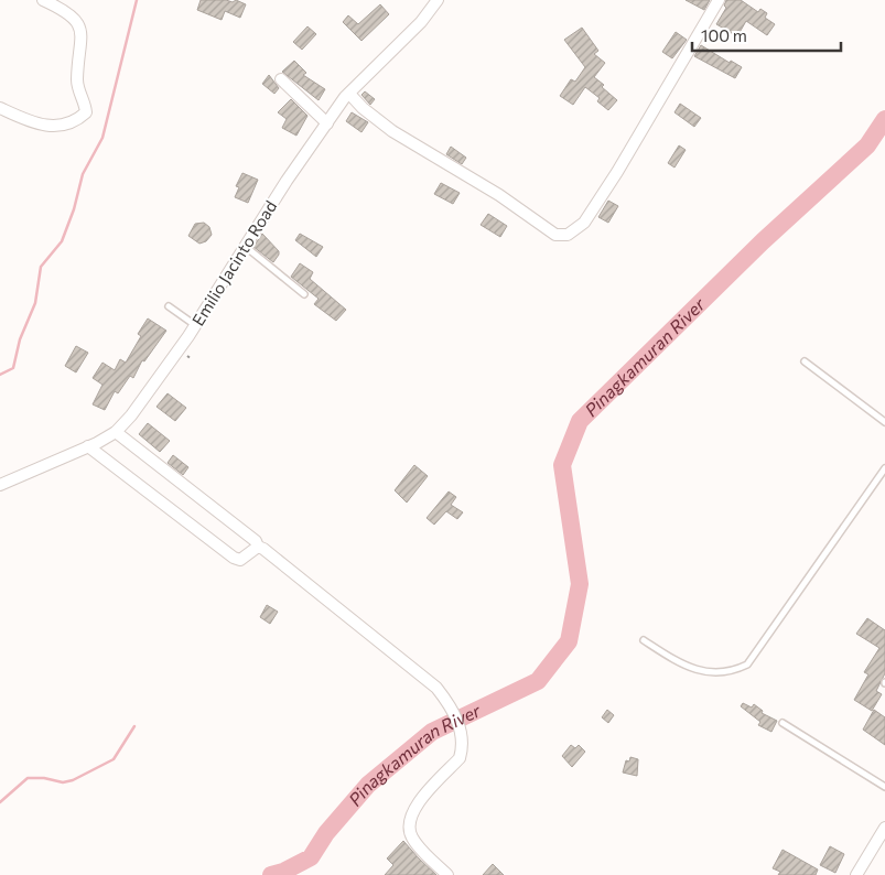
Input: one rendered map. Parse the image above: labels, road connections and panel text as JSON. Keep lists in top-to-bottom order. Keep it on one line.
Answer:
{"streets":{"street":["Emilio Jacinto Road"]},"water":["Pinagkamuran River"],"scale_bar":"100 m"}
